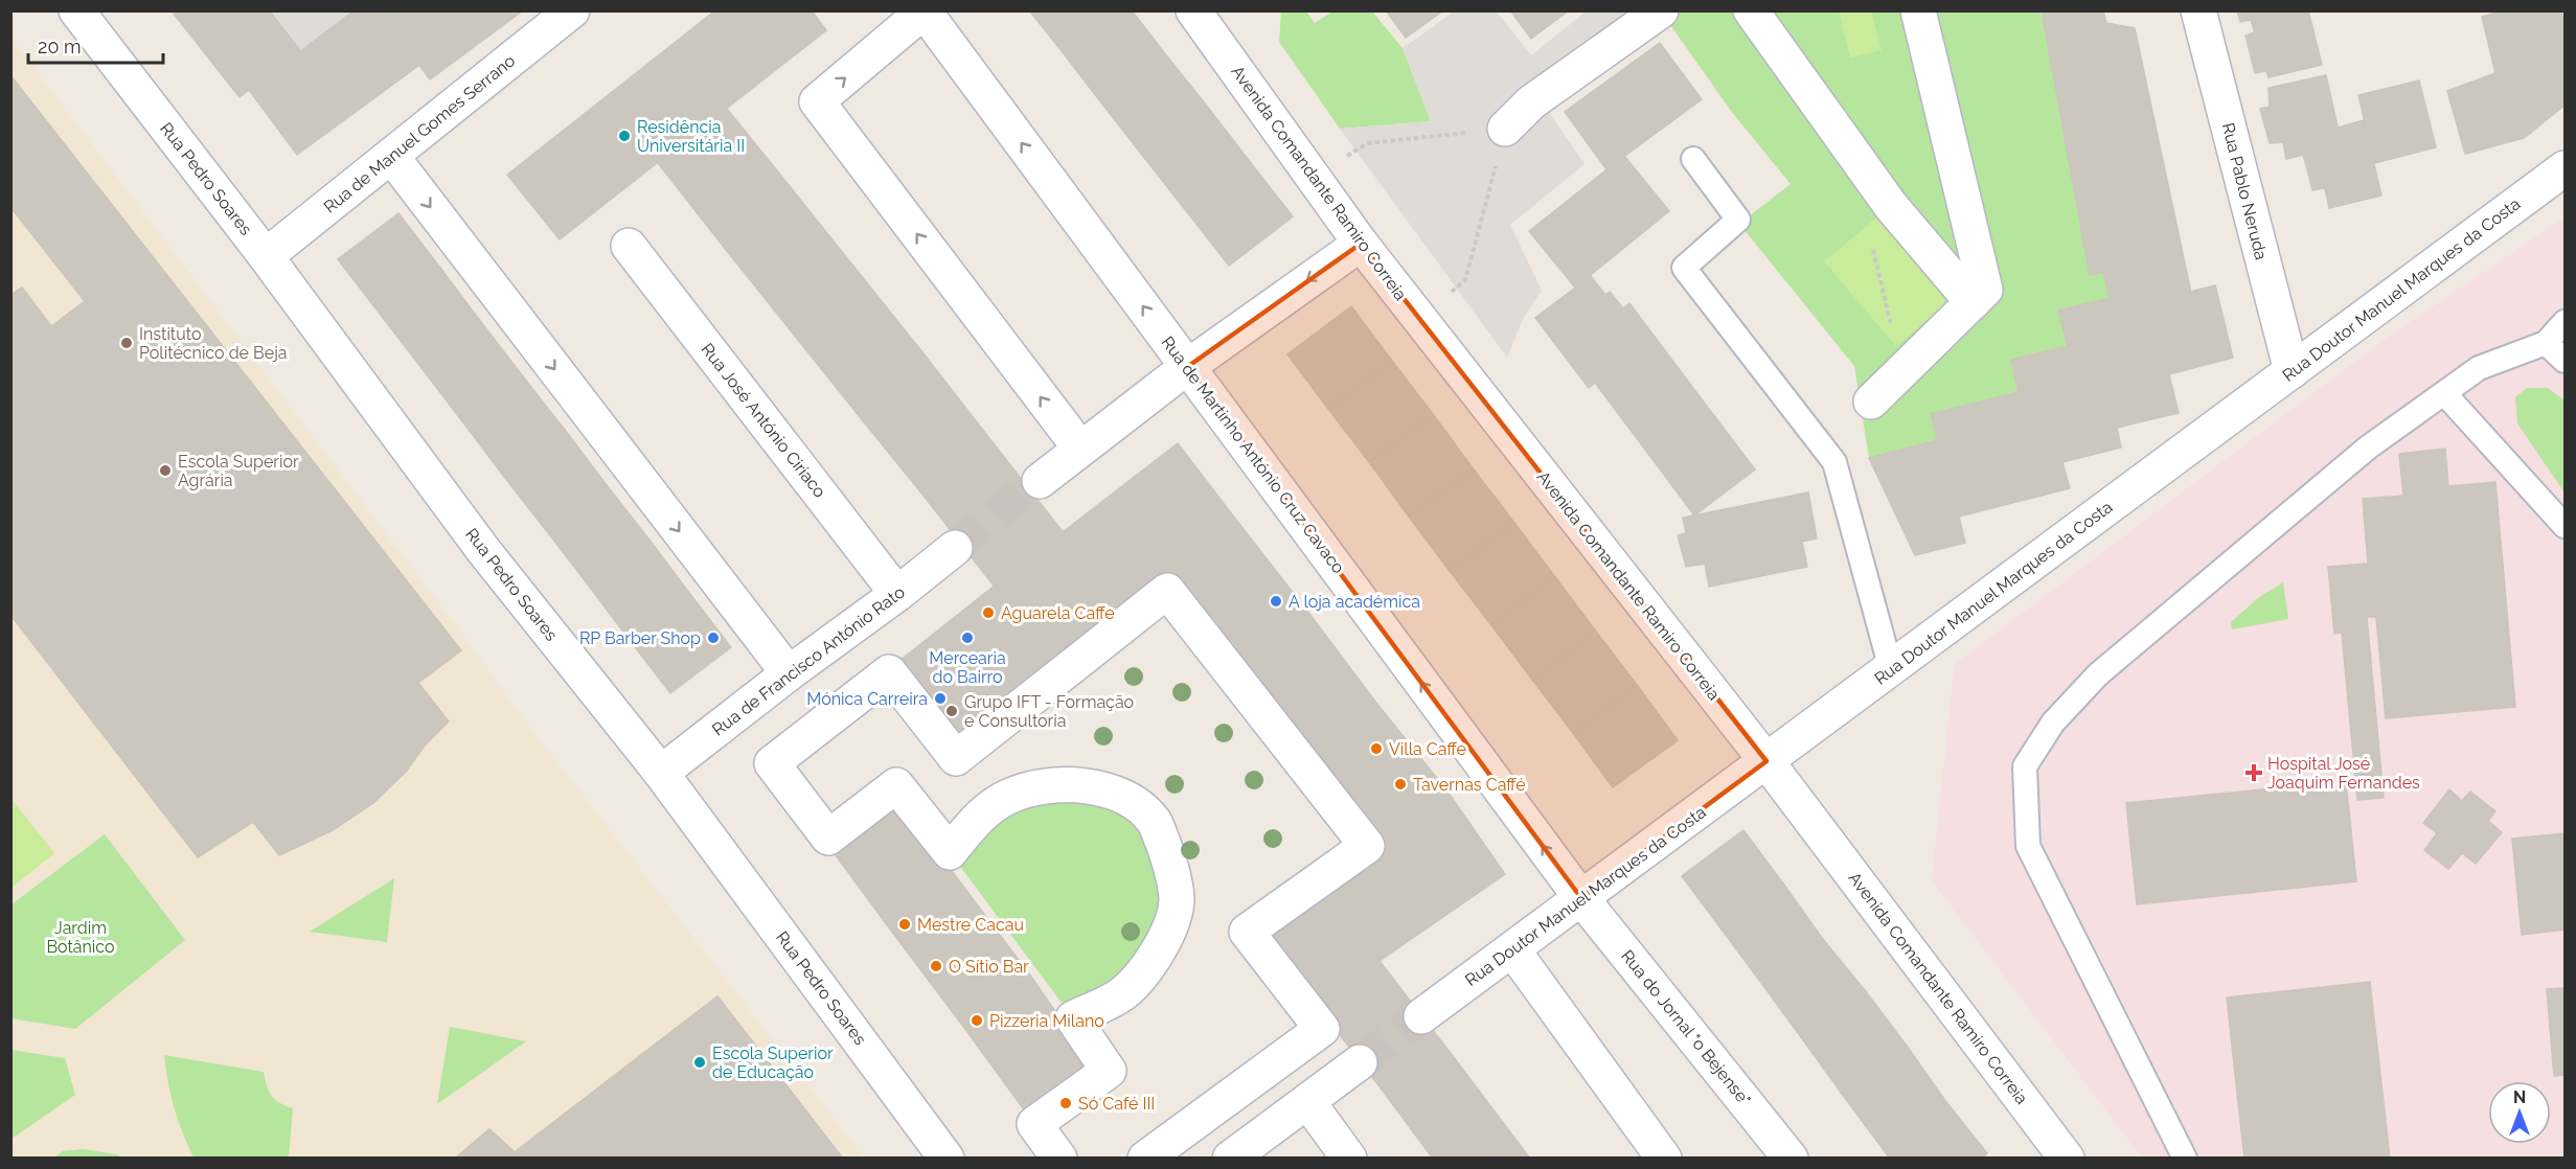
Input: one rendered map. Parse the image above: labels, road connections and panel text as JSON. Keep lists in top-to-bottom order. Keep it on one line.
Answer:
{"streets":{"street":["Rua de Manuel Gomes Serrano","Rua Pedro Soares","Avenida Comandante Ramiro Correia","Rua Pablo Neruda","Rua Doutor Manuel Marques da Costa","Rua José António Ciriaco","Rua de Martinho António Cruz Cavaco","Rua de Francisco António Rato","Rua do Jornal \"o Bejense\""]},"crossings":[["Rua de Manuel Gomes Serrano","Rua Pedro Soares"],["Rua Pedro Soares","Rua de Francisco António Rato"],["Avenida Comandante Ramiro Correia","Rua Doutor Manuel Marques da Costa"],["Rua Pablo Neruda","Rua Doutor Manuel Marques da Costa"],["Rua Doutor Manuel Marques da Costa","Rua de Martinho António Cruz Cavaco"],["Rua Doutor Manuel Marques da Costa","Rua do Jornal \"o Bejense\""],["Rua José António Ciriaco","Rua de Francisco António Rato"],["Rua de Martinho António Cruz Cavaco","Rua do Jornal \"o Bejense\""]],"one_way":["Rua de Martinho António Cruz Cavaco"],"parks":["Jardim Botânico"],"places":{"other":["Residência Universitária II","Instituto Politécnico de Beja","Escola Superior Agrária","A loja académica","Aguarela Caffe","RP Barber Shop","Mercearia do Bairro","Mónica Carreira","Grupo IFT - Formação e Consultoria","Villa Caffe","Tavernas Caffé","Mestre Cacau","O Sítio Bar","Pizzeria Milano","Escola Superior de Educação","Só Café III"],"health":["Hospital José Joaquim Fernandes"]},"scale_bar":"20 m","north":"top"}
